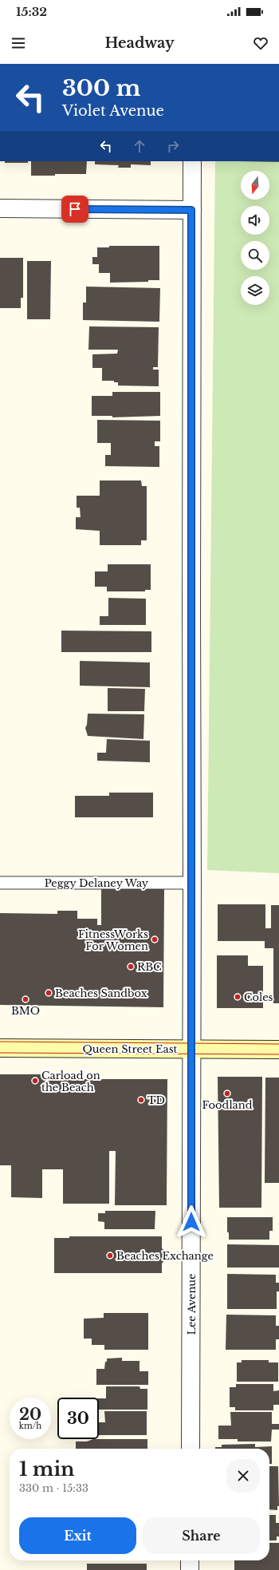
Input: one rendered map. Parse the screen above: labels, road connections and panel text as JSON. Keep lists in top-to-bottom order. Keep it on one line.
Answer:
{"streets":{"main road":["Queen Street East"],"street":["Lee Avenue"],"lane":["Peggy Delaney Way"]},"crossings":[["Peggy Delaney Way","Lee Avenue"],["Queen Street East","Lee Avenue"]],"places":["FitnessWorks For Women","RBC","Beaches Sandbox","Coles","BMO","Carload on the Beach","Foodland","TD","Beaches Exchange"],"north":"bottom","page":{"status":"15:32","header":"Headway","turn":["300 m","Violet Avenue"],"speed":"20 km/h","limit":"30","heading":["1 min","330 m · 15:33"],"buttons":["Exit","Share"]}}
